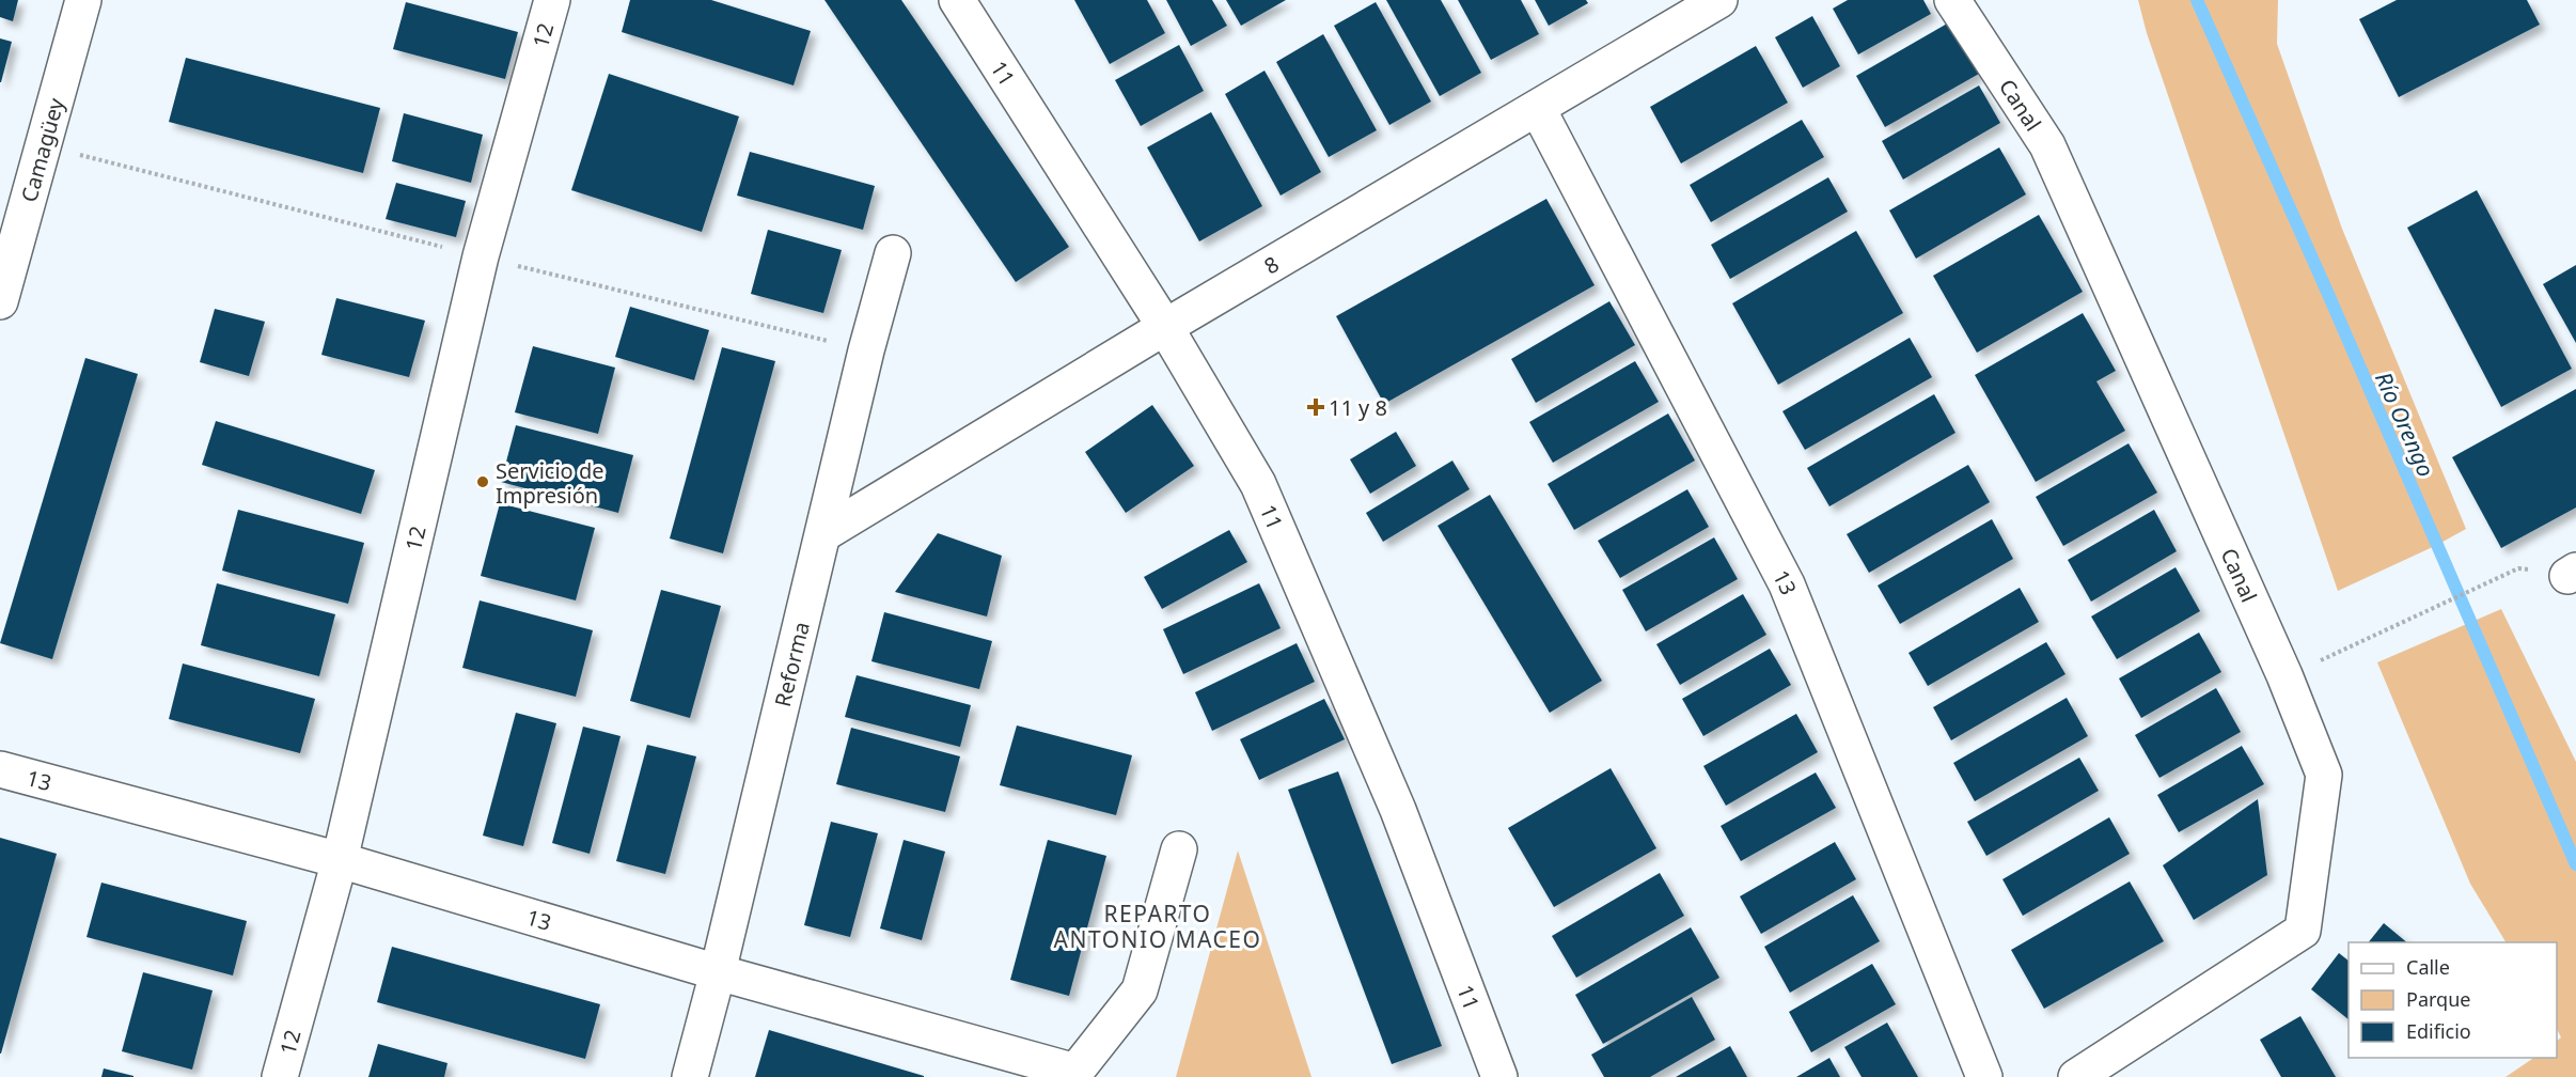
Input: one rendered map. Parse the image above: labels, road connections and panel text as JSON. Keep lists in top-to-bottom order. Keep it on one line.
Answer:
{"streets":{"street":["12","11","Canal","Camagüey","8","13","Reforma"]},"crossings":[["12","13"],["11","8"],["8","13"],["8","Reforma"],["13","Reforma"]],"districts":["REPARTO ANTONIO MACEO"],"water":["Río Orengo"],"places":{"health":["11 y 8"],"other":["Servicio de Impresión"]},"legend":["Calle","Parque","Edificio"]}
